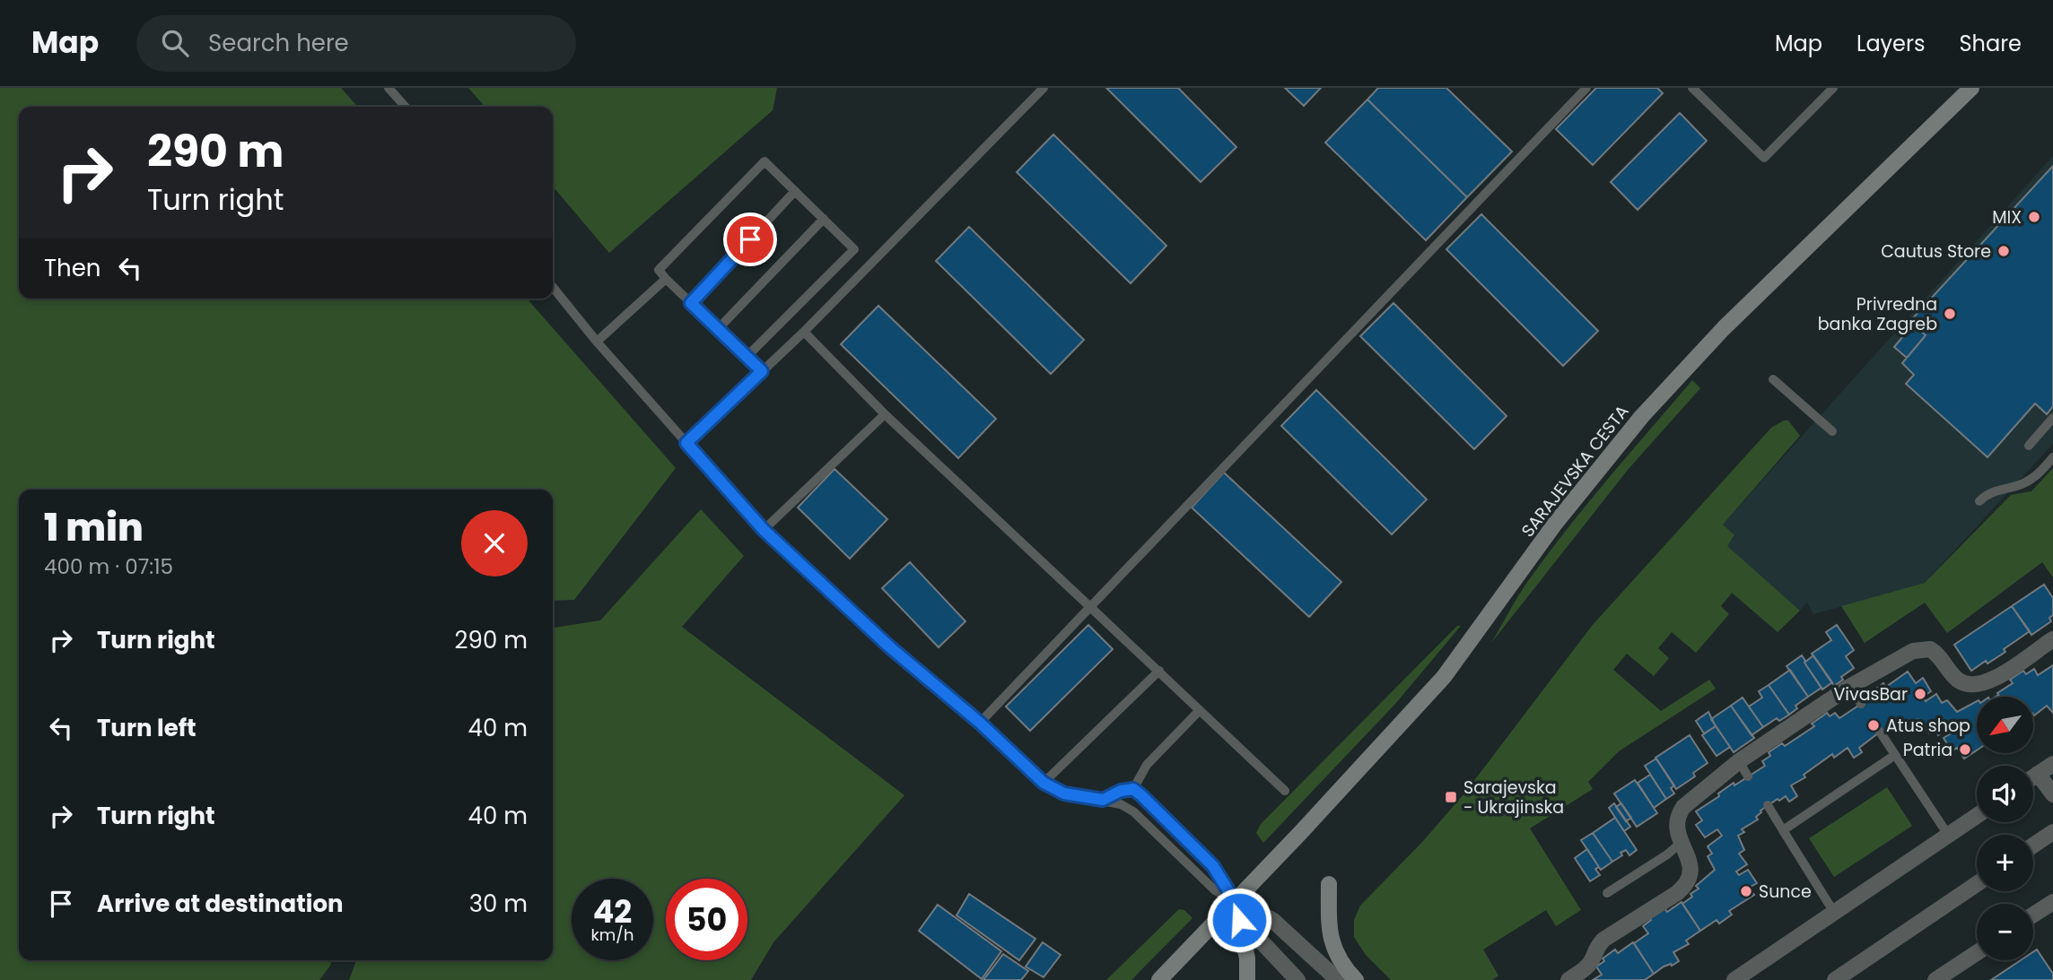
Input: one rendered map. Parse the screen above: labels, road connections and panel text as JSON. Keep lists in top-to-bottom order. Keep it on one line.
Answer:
{"streets":{"main road":["SARAJEVSKA CESTA"]},"places":{"other":["MIX","Cautus Store","Privredna banka Zagreb","VivasBar","Atus shop","Patria","Sunce"],"transit":["Sarajevska - Ukrajinska"]},"north":"bottom left","page":{"header":"Map","search":"Search here","nav":["Map","Layers","Share"],"turn":["290 m","Turn right"],"then":"Then","heading":["1 min","400 m · 07:15"],"list":[{"name":"Turn right","value":"290 m"},{"name":"Turn left","value":"40 m"},{"name":"Turn right","value":"40 m"},{"name":"Arrive at destination","value":"30 m"}],"map_buttons":["+","−"],"speed":"42 km/h","limit":"50"}}
